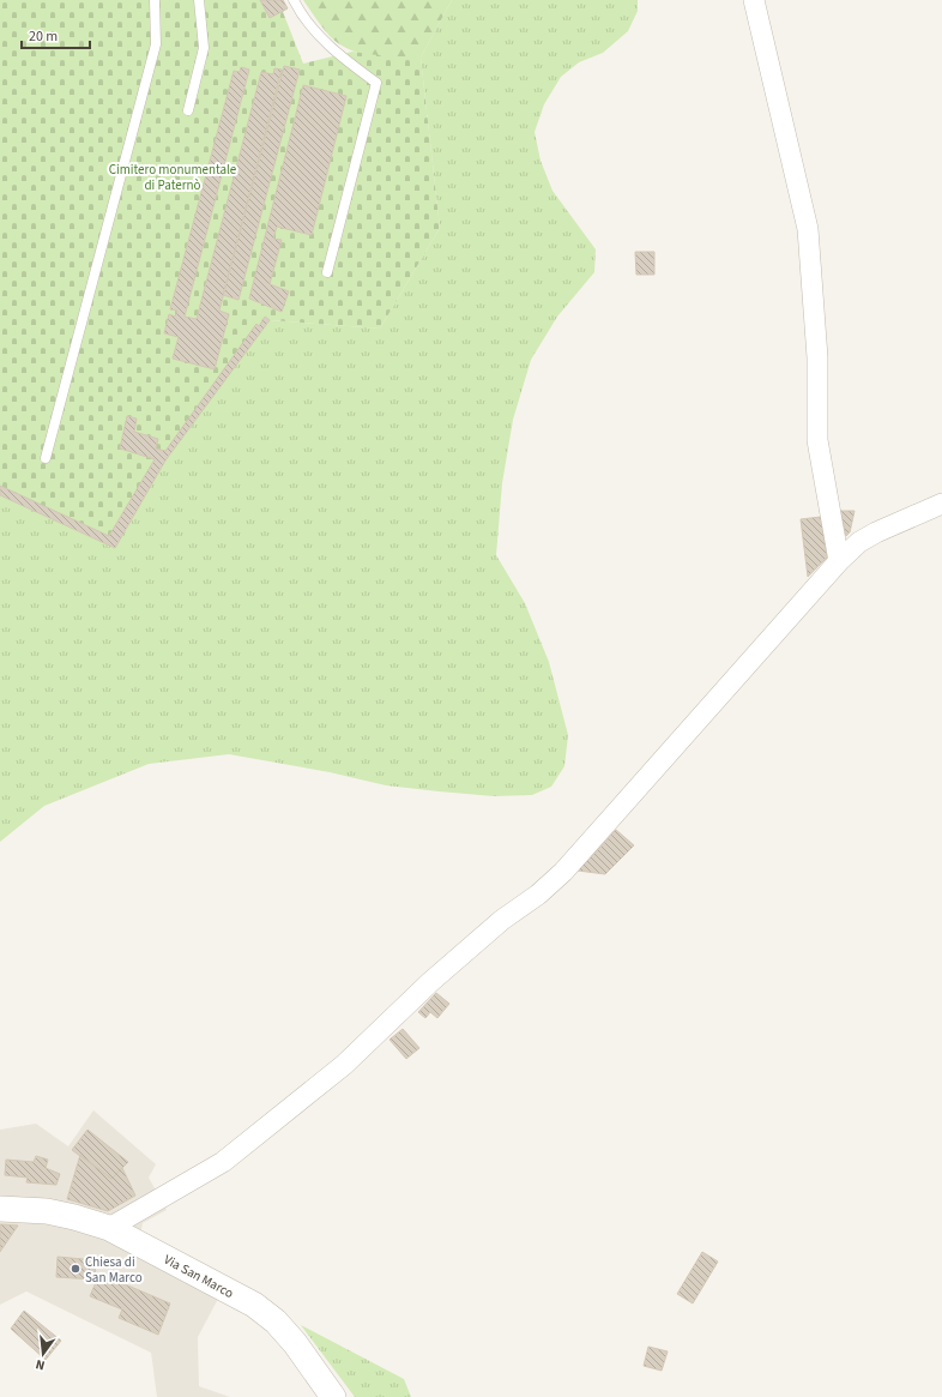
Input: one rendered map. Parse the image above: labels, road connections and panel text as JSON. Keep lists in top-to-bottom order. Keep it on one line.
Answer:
{"streets":{"street":["Via San Marco"]},"parks":["Cimitero monumentale di Paternò"],"places":["Chiesa di San Marco"],"scale_bar":"20 m","north":"bottom"}
